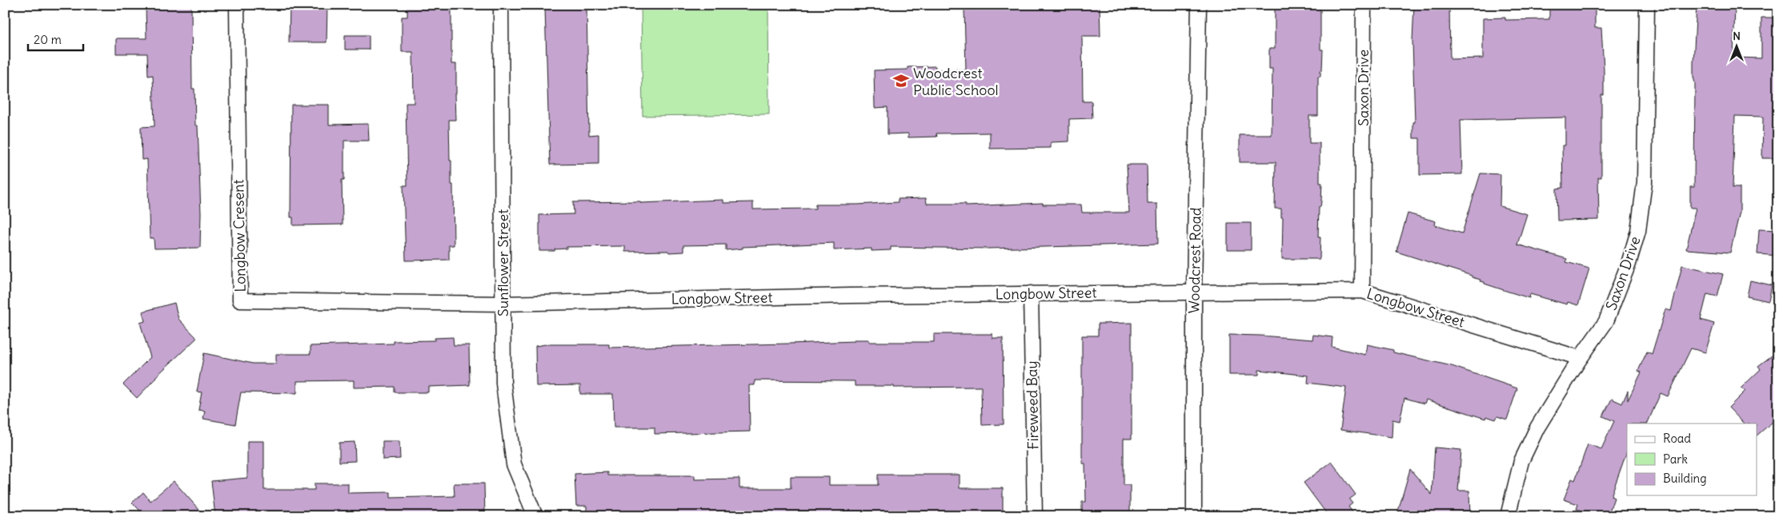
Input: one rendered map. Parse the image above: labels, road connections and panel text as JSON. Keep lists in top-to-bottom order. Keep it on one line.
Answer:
{"streets":{"street":["Saxon Drive","Longbow Cresent","Woodcrest Road","Sunflower Street","Longbow Street","Fireweed Bay"]},"crossings":[["Saxon Drive","Longbow Street"],["Longbow Cresent","Sunflower Street"],["Longbow Cresent","Longbow Street"],["Woodcrest Road","Longbow Street"],["Sunflower Street","Longbow Street"],["Longbow Street","Fireweed Bay"]],"places":{"school or university":["Woodcrest Public School"]},"legend":["Road","Park","Building"],"scale_bar":"20 m","north":"top"}
